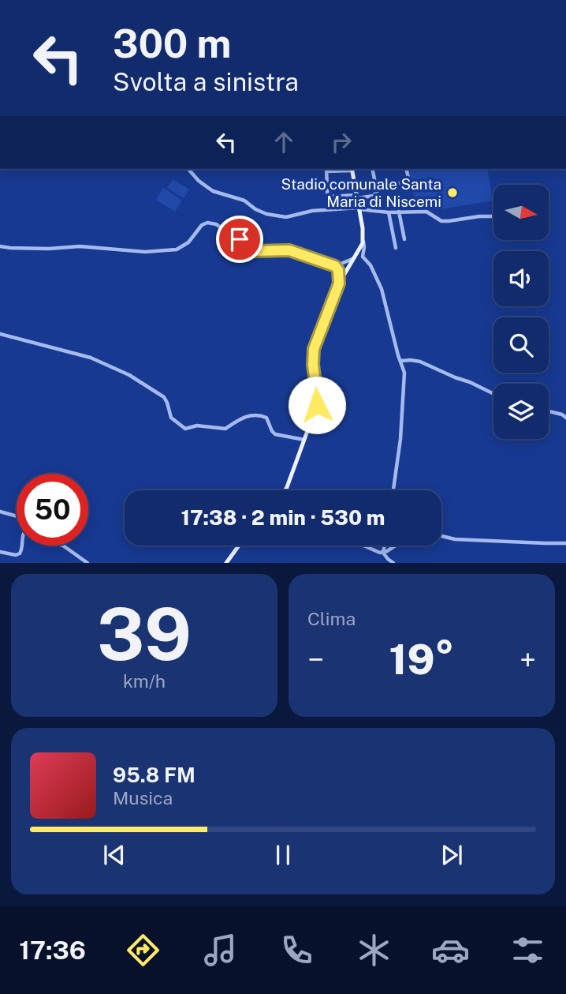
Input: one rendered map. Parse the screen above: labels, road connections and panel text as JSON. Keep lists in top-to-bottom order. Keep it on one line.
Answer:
{"places":["Stadio comunale Santa Maria di Niscemi"],"north":"right","page":{"turn":["300 m","Svolta a sinistra"],"limit":"50","trip":"17:38 · 2 min · 530 m","tile":[["39","km/h"],"Clima"],"heat":["−","19°","+"],"song":["95.8 FM","Musica"],"tabs":"17:36"}}
